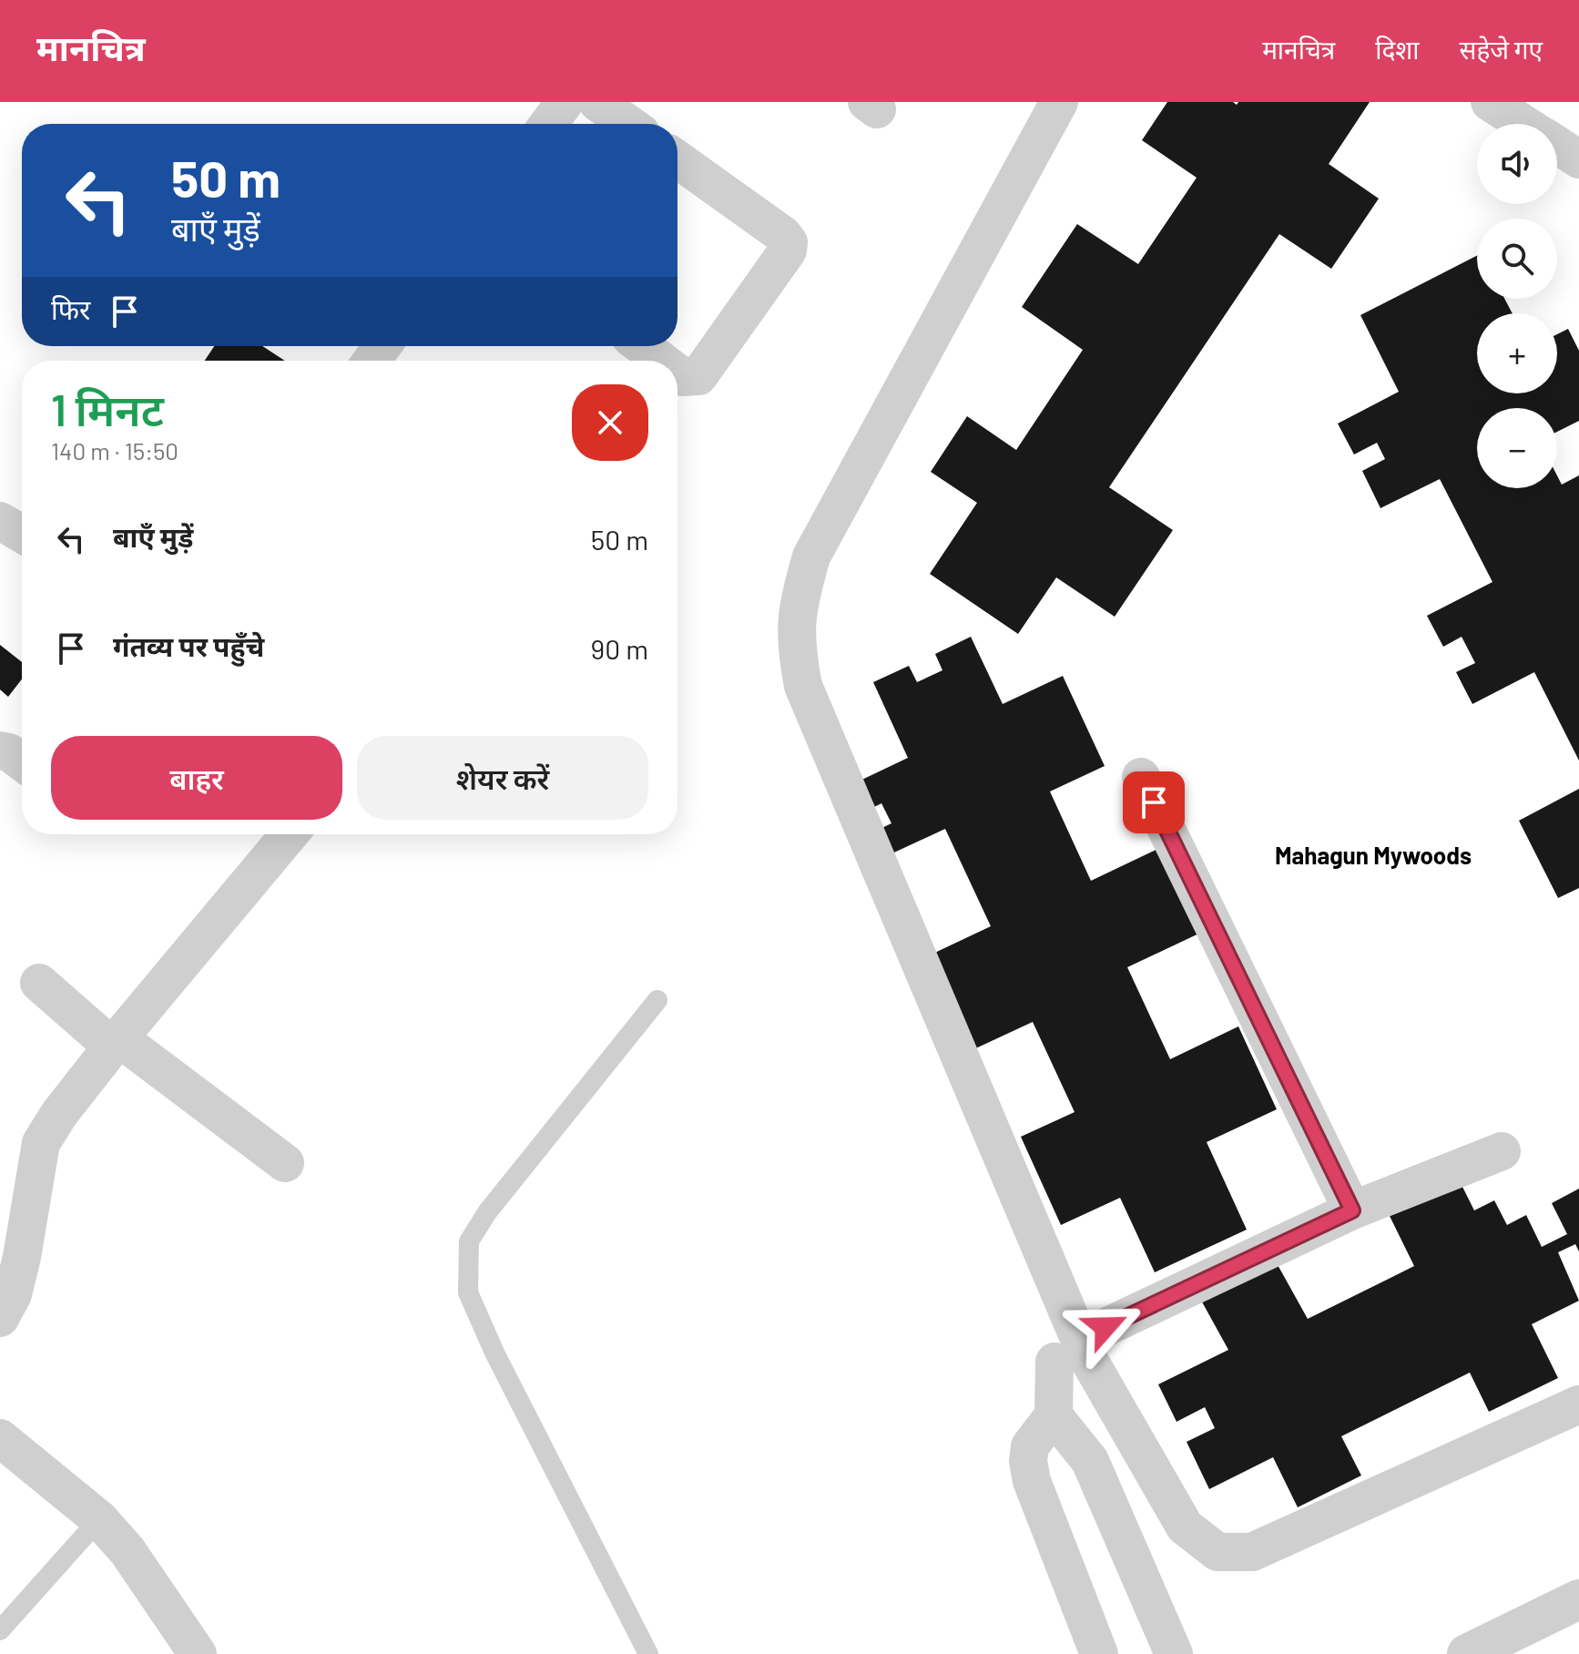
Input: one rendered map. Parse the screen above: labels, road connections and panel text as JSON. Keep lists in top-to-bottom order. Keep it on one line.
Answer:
{"districts":["Mahagun Mywoods"],"page":{"header":"मानचित्र","nav":["मानचित्र","दिशा","सहेजे गए"],"map_buttons":["+","−"],"turn":["50 m","बाएँ मुड़ें"],"then":"फिर","heading":["1 मिनट","140 m · 15:50"],"list":[{"name":"बाएँ मुड़ें","value":"50 m"},{"name":"गंतव्य पर पहुँचे","value":"90 m"}],"buttons":["बाहर","शेयर करें"]}}
